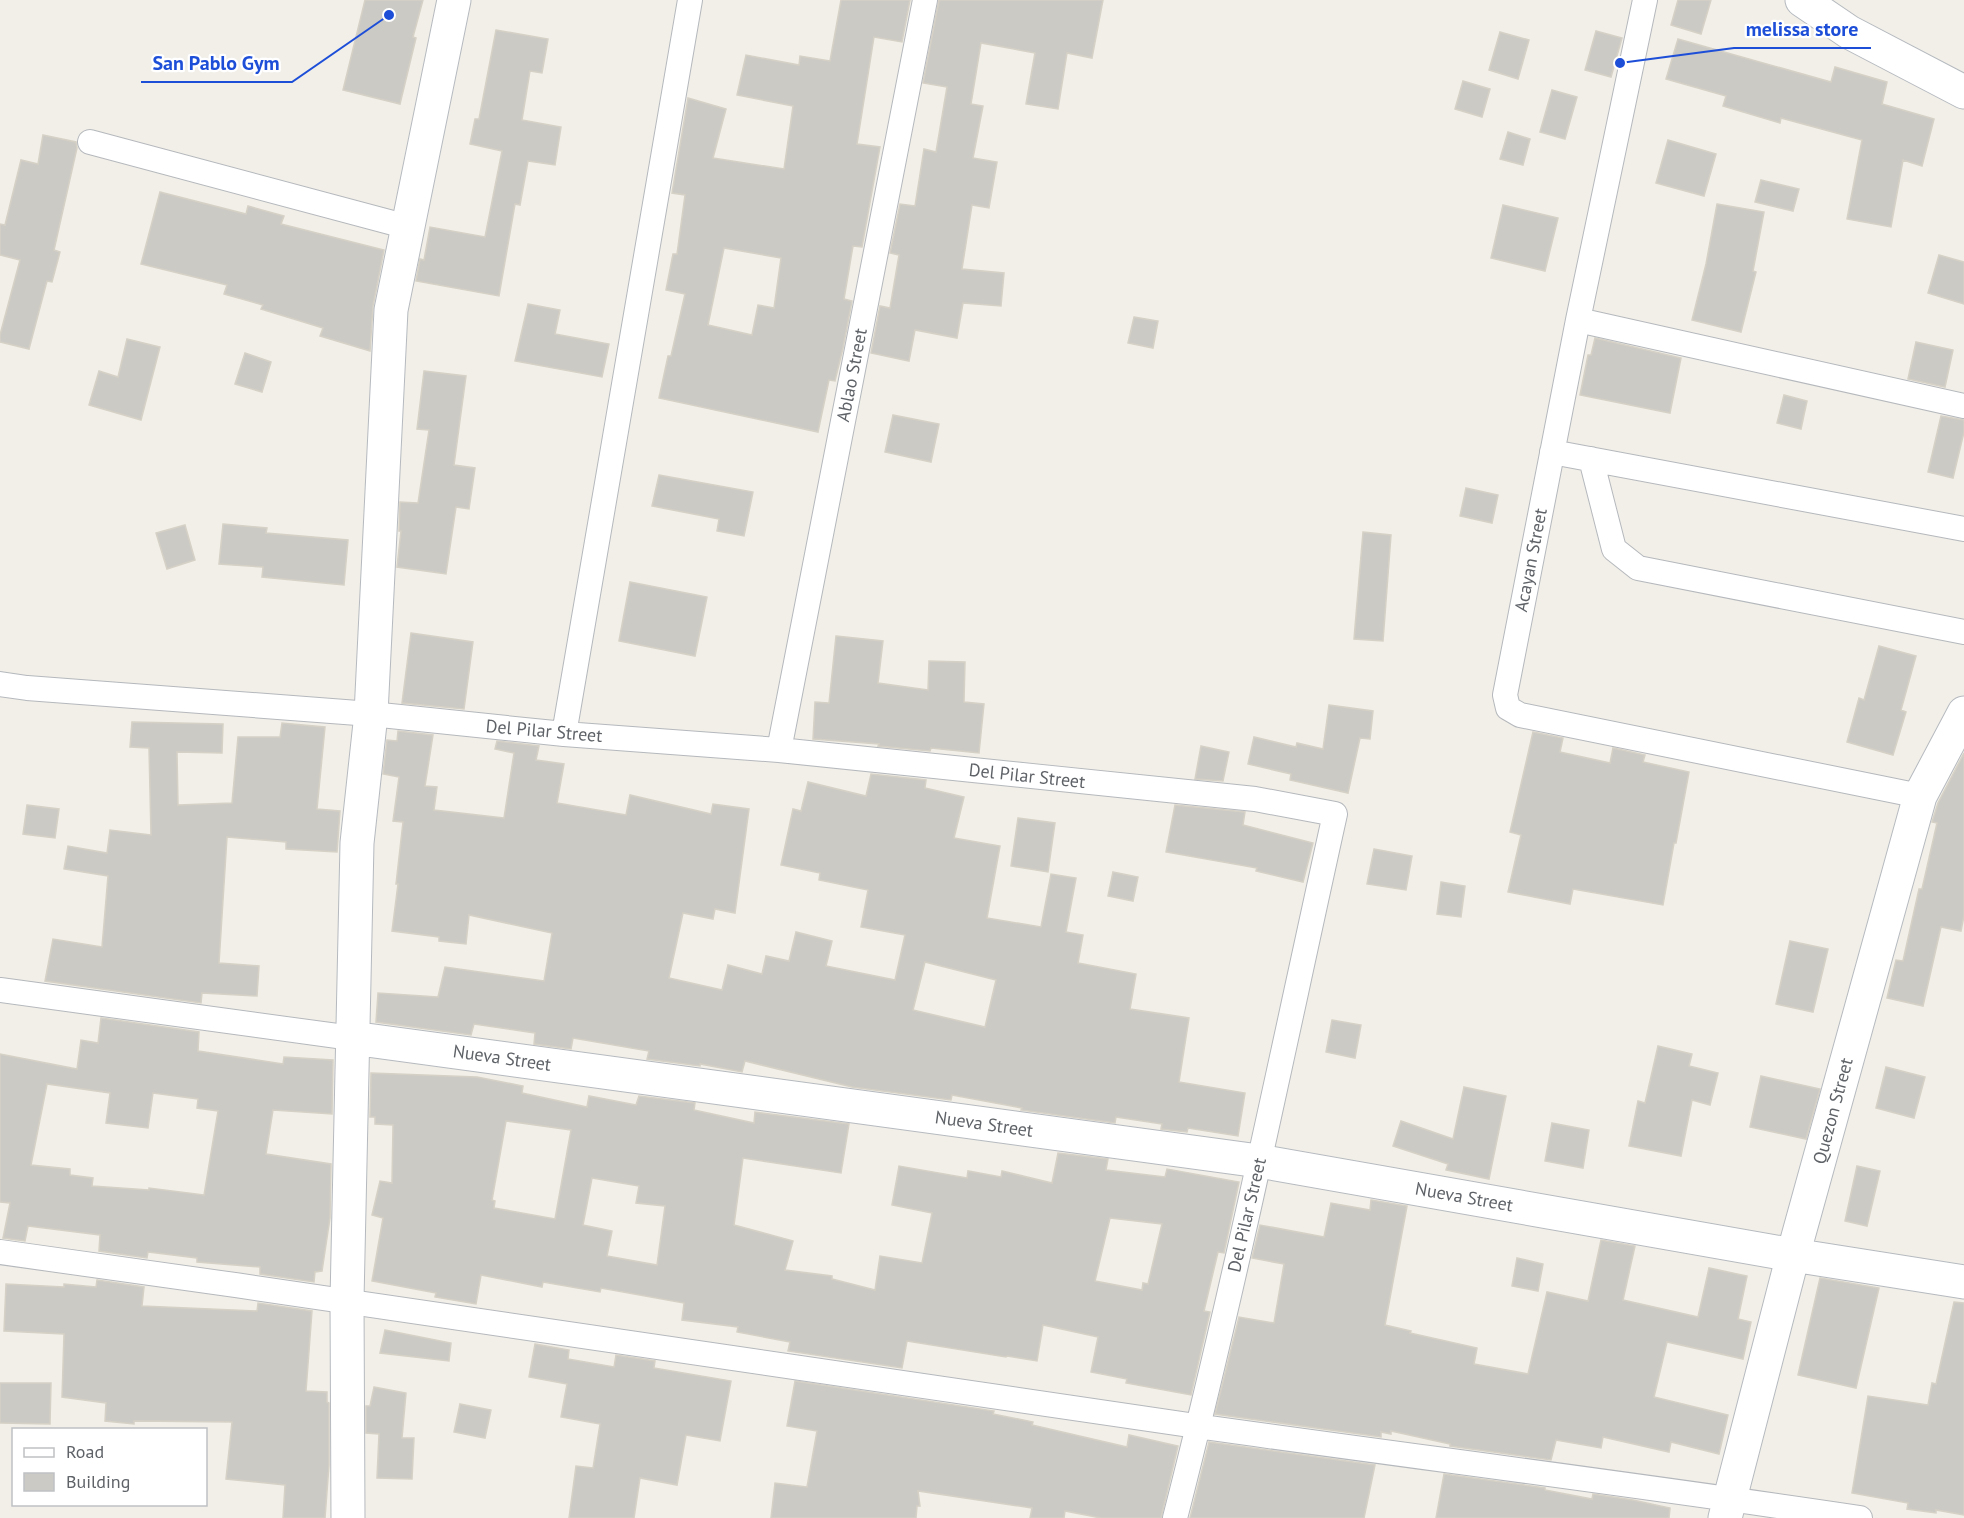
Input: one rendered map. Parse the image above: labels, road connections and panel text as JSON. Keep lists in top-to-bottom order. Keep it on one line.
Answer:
{"streets":{"street":["Ablao Street","Acayan Street","Del Pilar Street","Nueva Street","Quezon Street"]},"crossings":[["Ablao Street","Del Pilar Street"],["Acayan Street","Quezon Street"],["Del Pilar Street","Nueva Street"],["Nueva Street","Quezon Street"]],"places":["San Pablo Gym","melissa store"],"legend":["Road","Building"]}
